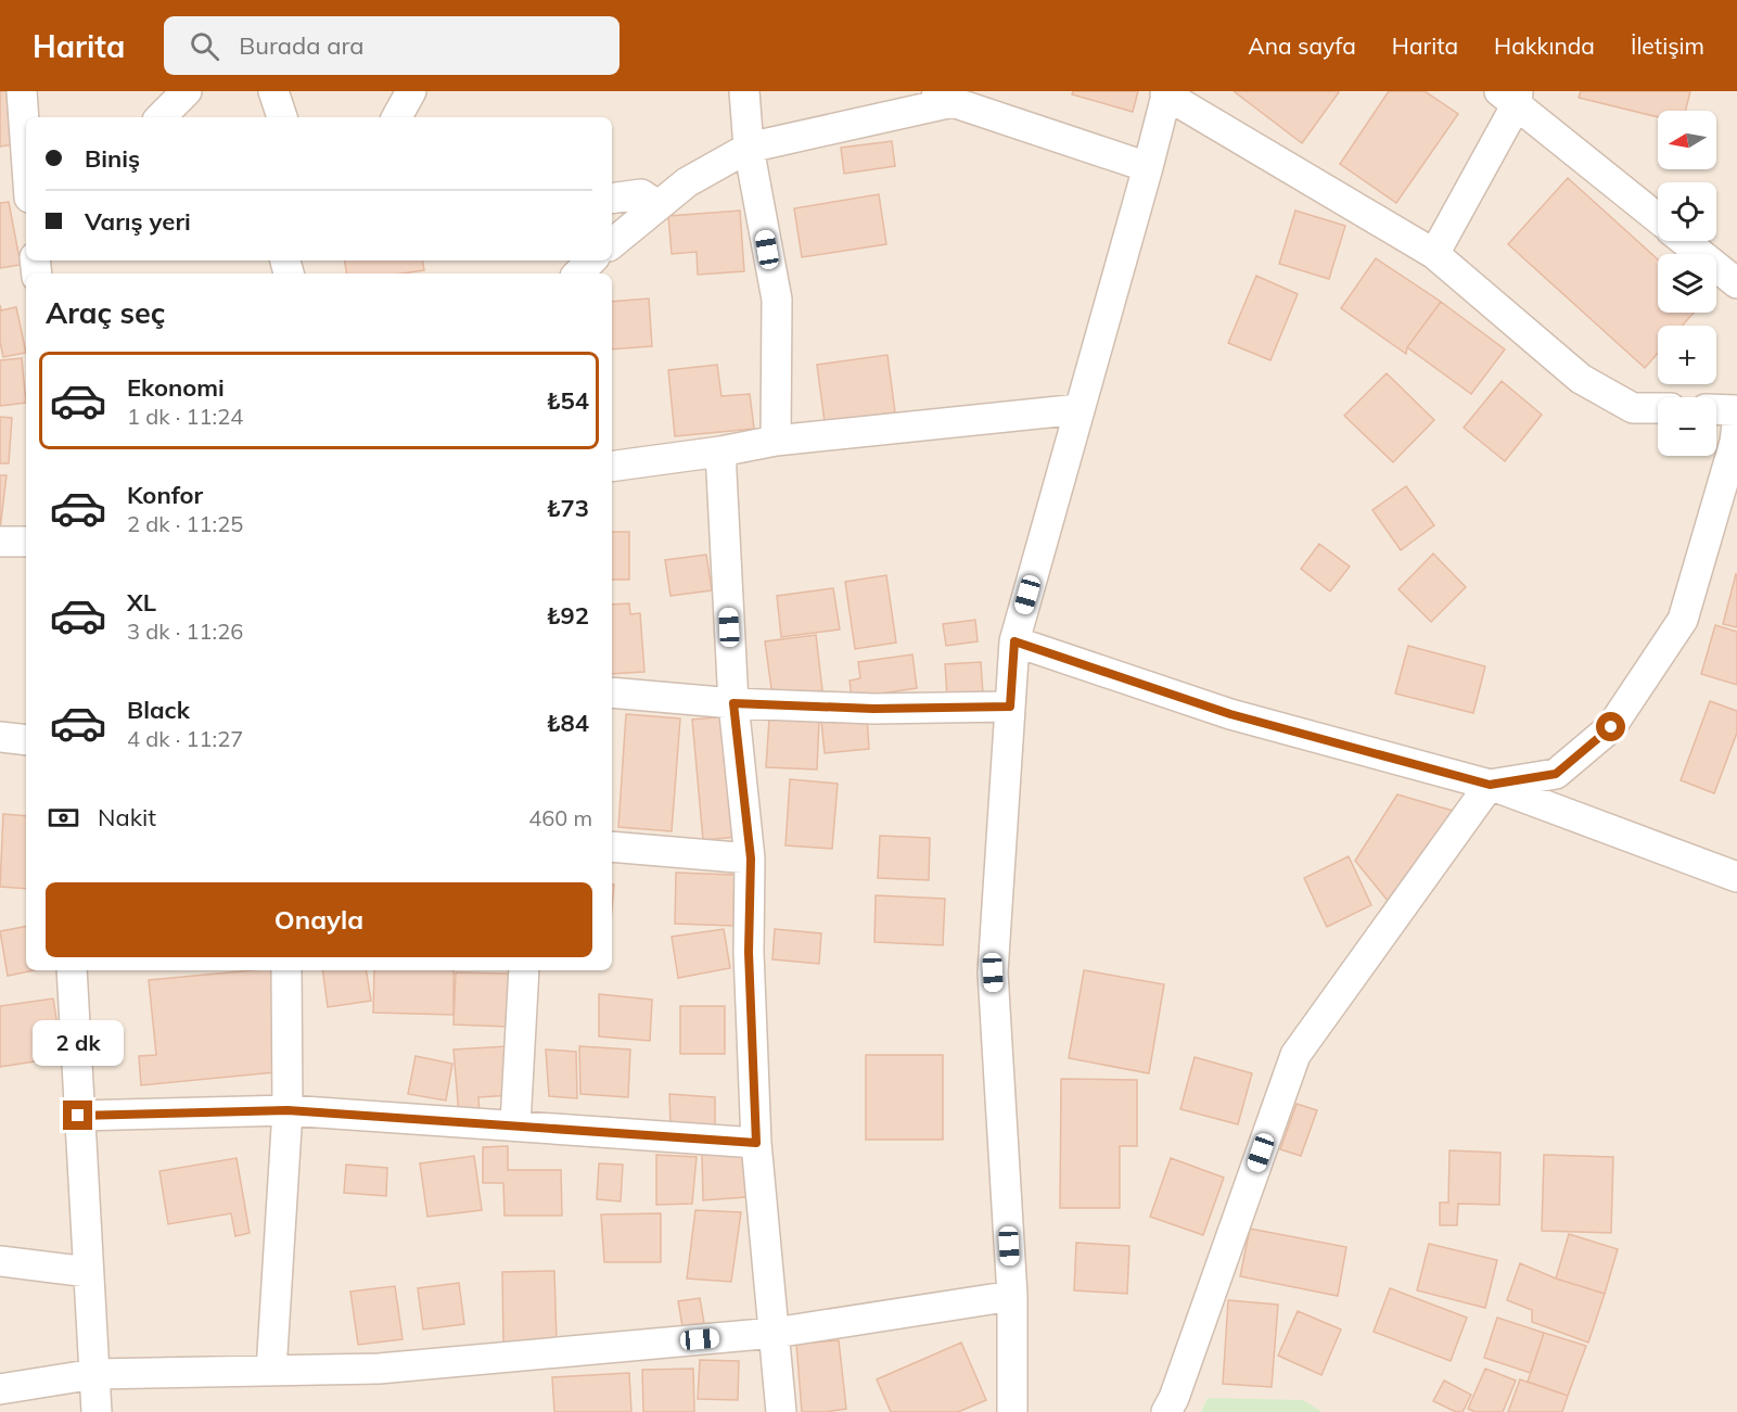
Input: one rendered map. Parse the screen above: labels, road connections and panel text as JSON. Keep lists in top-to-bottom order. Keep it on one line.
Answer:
{"north":"left","page":{"header":"Harita","search":"Burada ara","nav":["Ana sayfa","Harita","Hakkında","İletişim"],"map_buttons":["+","−"],"banner":["Biniş","Varış yeri"],"heading":"Araç seç","list":[{"name":"Ekonomi","note":"1 dk · 11:24","value":"₺54"},{"name":"Konfor","note":"2 dk · 11:25","value":"₺73"},{"name":"XL","note":"3 dk · 11:26","value":"₺92"},{"name":"Black","note":"4 dk · 11:27","value":"₺84"}],"pay":["Nakit","460 m"],"buttons":"Onayla","bubble":"2 dk"}}
